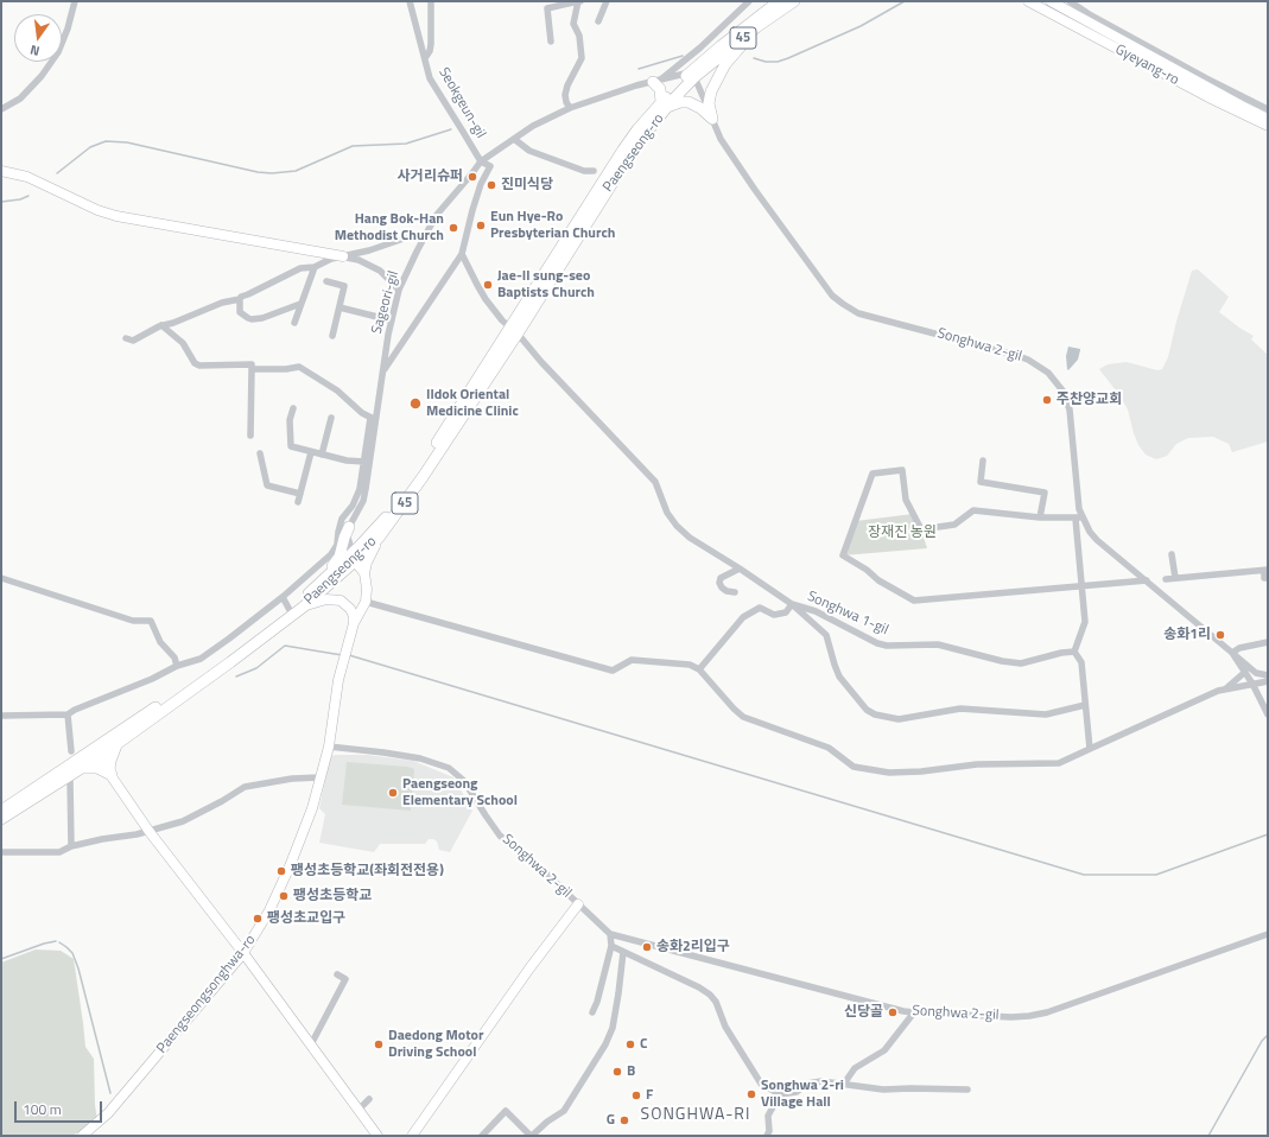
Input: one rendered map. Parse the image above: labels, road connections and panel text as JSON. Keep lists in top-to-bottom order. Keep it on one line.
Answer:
{"streets":{"main road":["45","Paengseong-ro"],"street":["Gyeyang-ro","Seokgeun-gil","Sageori-gil","Songhwa 2-gil","Songhwa 1-gil","Paengseongsonghwa-ro"]},"crossings":[["Seokgeun-gil","Sageori-gil"],["Seokgeun-gil","Songhwa 1-gil"],["Paengseong-ro","Sageori-gil"],["Paengseong-ro","Songhwa 2-gil"],["Paengseong-ro","Songhwa 1-gil"],["Sageori-gil","Songhwa 2-gil"],["Songhwa 2-gil","Paengseongsonghwa-ro"]],"districts":["SONGHWA-RI"],"parks":["장재진 농원"],"places":["사거리슈퍼","진미식당","Eun Hye-Ro Presbyterian Church","Hang Bok-Han Methodist Church","Jae-Il sung-seo Baptists Church","주찬양교회","Ildok Oriental Medicine Clinic","송화1리","Paengseong Elementary School","팽성초등학교(좌회전전용)","팽성초등학교","팽성초교입구","송화2리입구","신당골","Daedong Motor Driving School","C","B","Songhwa 2-ri Village Hall","F","G"],"scale_bar":"100 m","north":"bottom"}
